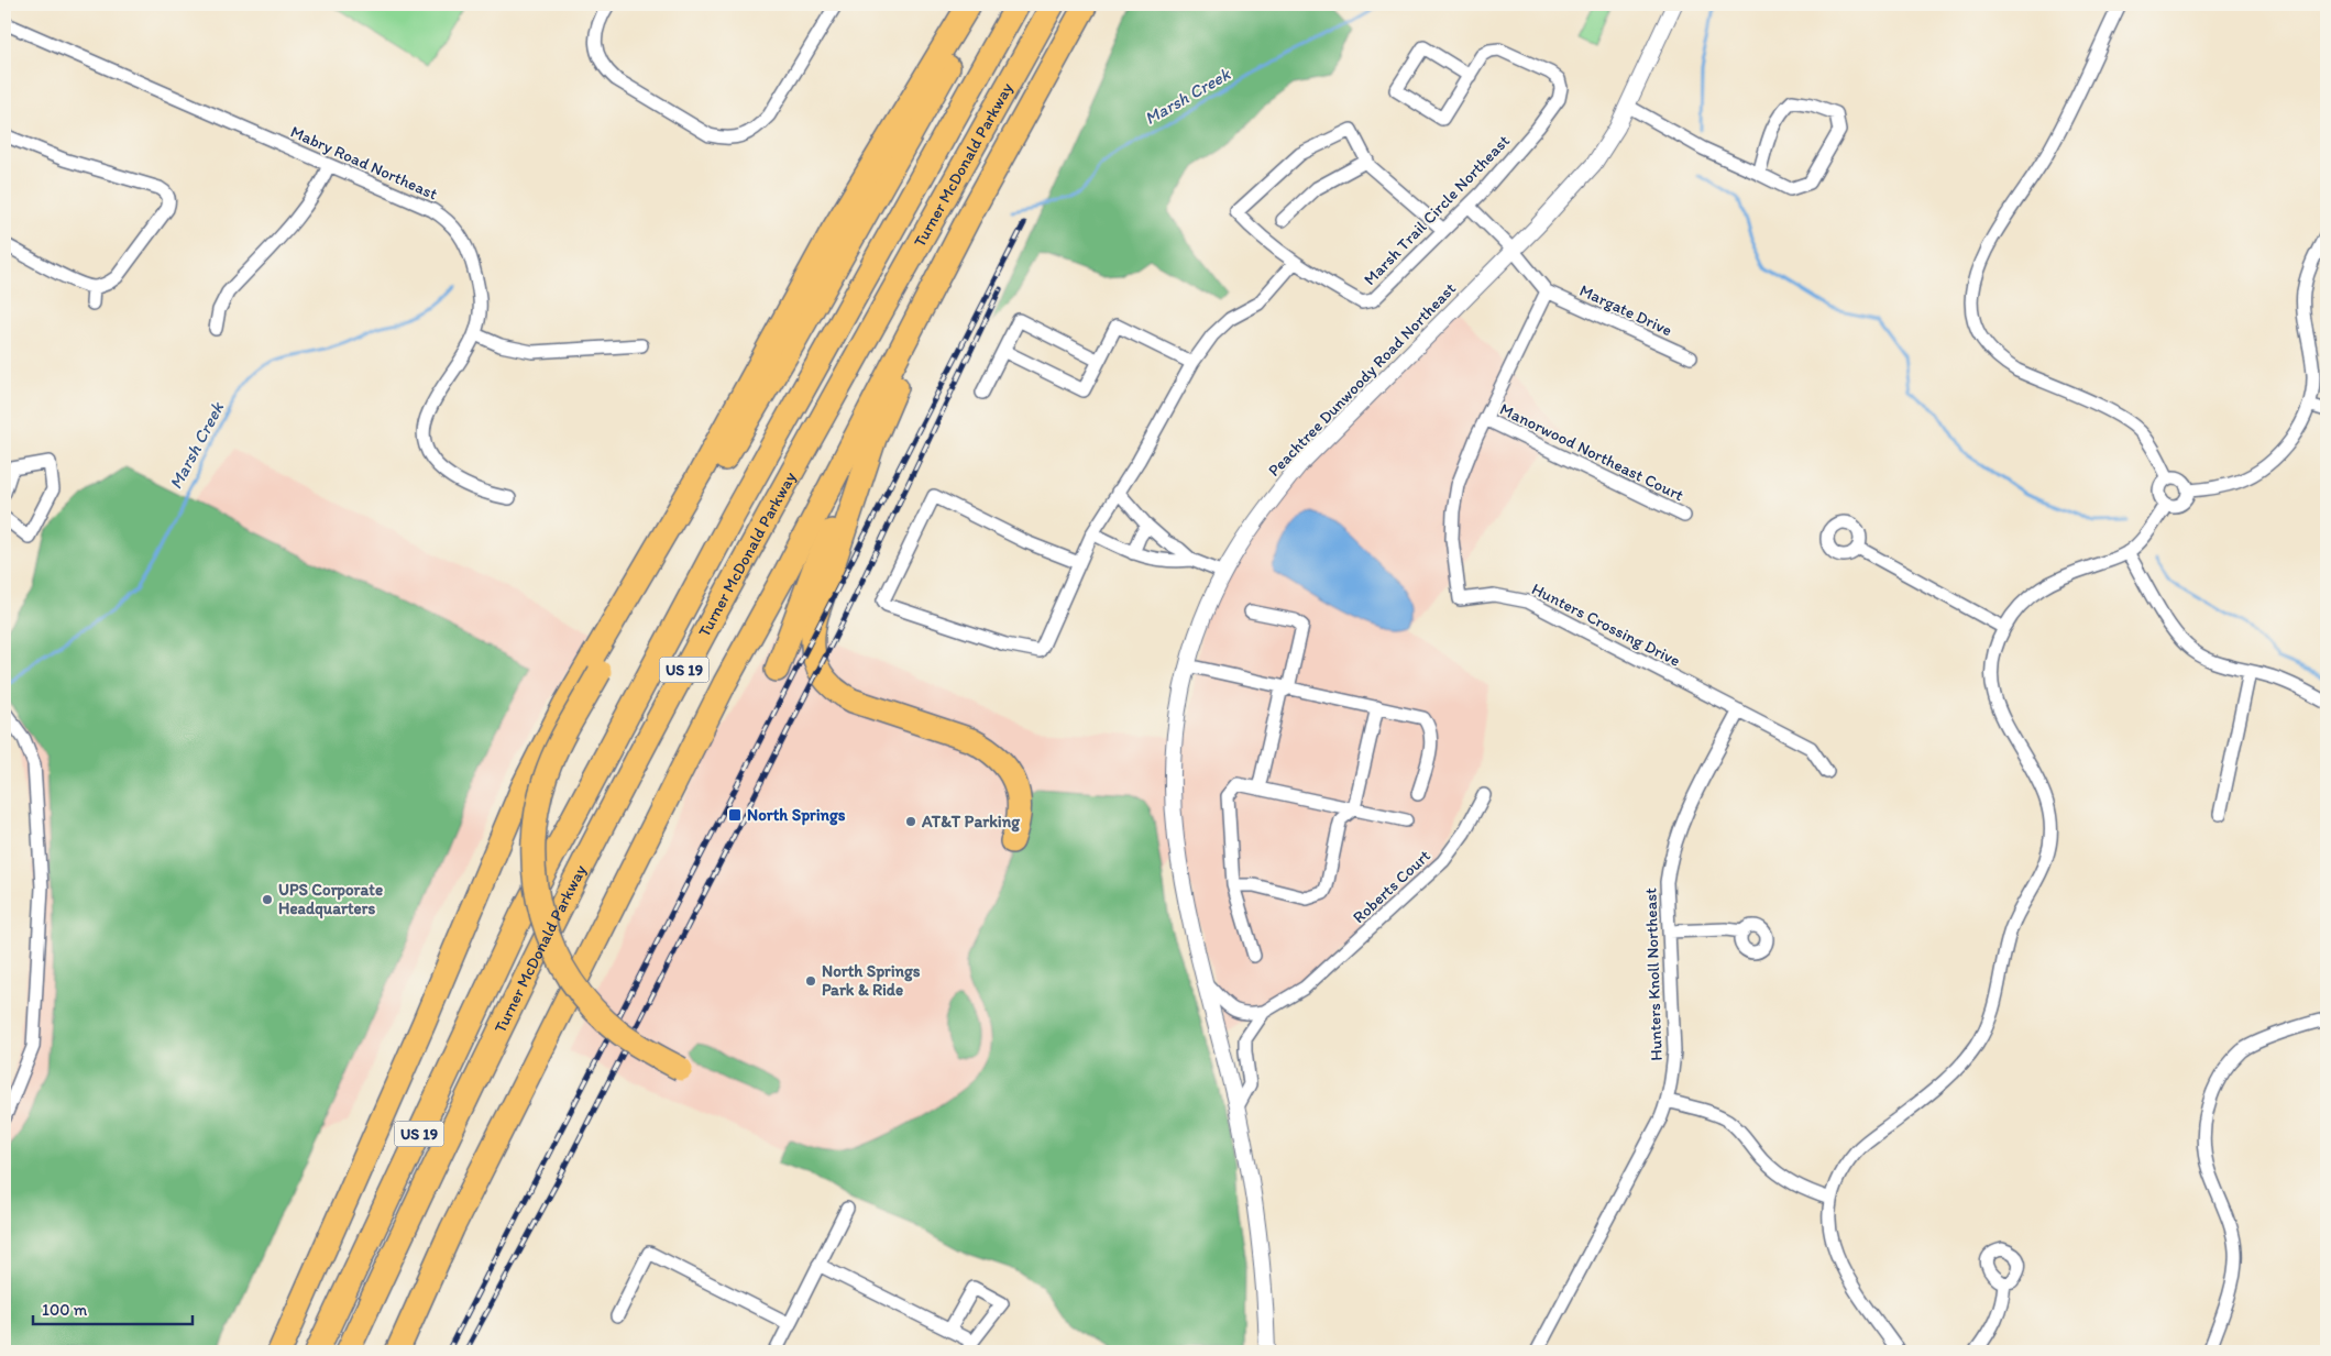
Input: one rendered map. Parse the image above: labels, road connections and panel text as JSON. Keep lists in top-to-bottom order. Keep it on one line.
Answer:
{"streets":{"highway":["Turner McDonald Parkway","US 19"],"street":["Mabry Road Northeast","Marsh Trail Circle Northeast","Margate Drive","Peachtree Dunwoody Road Northeast","Manorwood Northeast Court","Hunters Crossing Drive","Roberts Court","Hunters Knoll Northeast"]},"crossings":[["Margate Drive","Hunters Crossing Drive"],["Manorwood Northeast Court","Hunters Crossing Drive"],["Hunters Crossing Drive","Hunters Knoll Northeast"]],"water":["Marsh Creek"],"places":{"transit":["North Springs"],"other":["AT&T Parking","UPS Corporate Headquarters","North Springs Park & Ride"]},"scale_bar":"100 m"}
